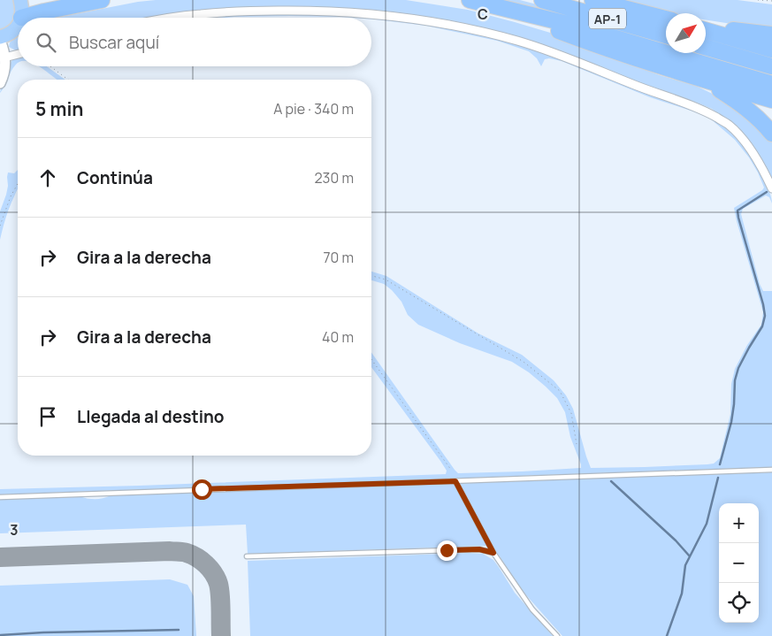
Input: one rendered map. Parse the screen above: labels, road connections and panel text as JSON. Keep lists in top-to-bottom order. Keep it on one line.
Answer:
{"streets":{"highway":["AP-1"]},"north":"top right","page":{"search":"Buscar aquí","heading":["5 min","A pie · 340 m"],"list":[["Continúa","230 m"],["Gira a la derecha","70 m"],["Gira a la derecha","40 m"],"Llegada al destino"],"map_buttons":["+","−"]},"grid":{"columns":["C"],"rows":["3"]}}
